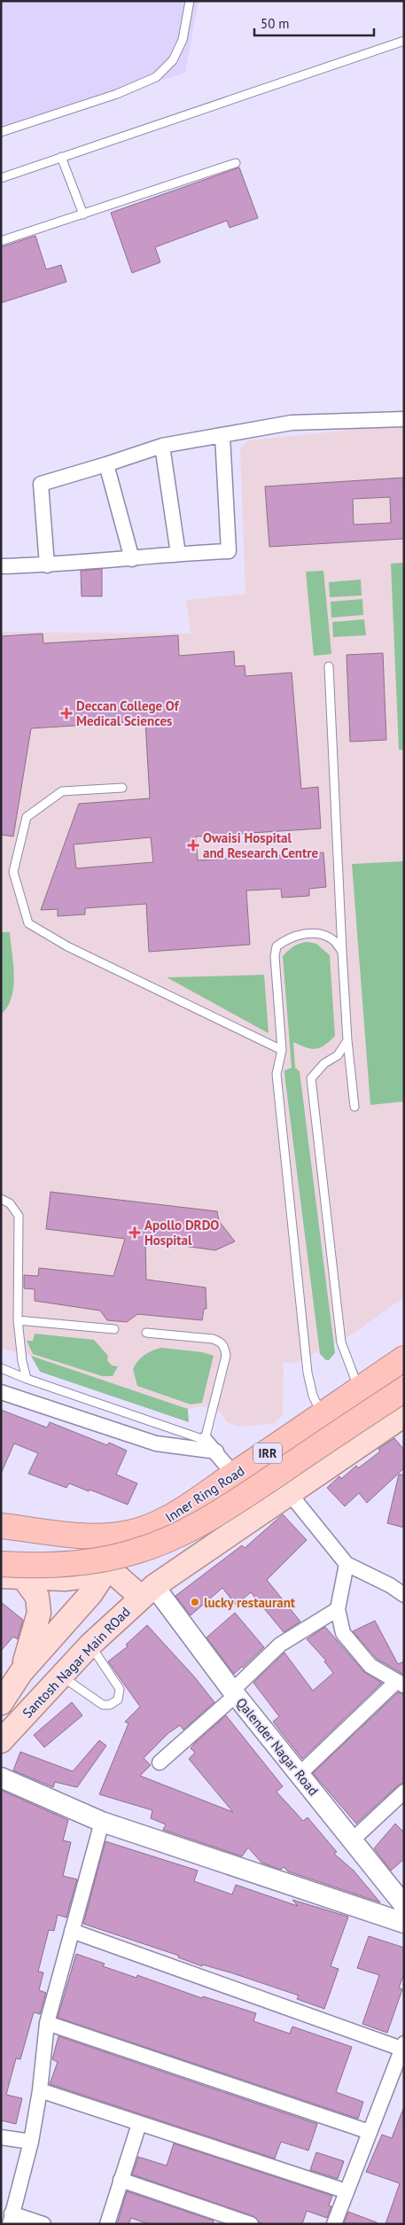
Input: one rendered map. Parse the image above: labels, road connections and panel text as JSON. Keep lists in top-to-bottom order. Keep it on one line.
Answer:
{"streets":{"highway":["IRR","Inner Ring Road"],"main road":["Santosh Nagar Main ROad"],"street":["Qalender Nagar Road"]},"crossings":[["Inner Ring Road","Santosh Nagar Main ROad"],["Santosh Nagar Main ROad","Qalender Nagar Road"]],"places":{"health":["Deccan College Of Medical Sciences","Owaisi Hospital and Research Centre","Apollo DRDO Hospital"],"other":["lucky restaurant"]},"scale_bar":"50 m"}
